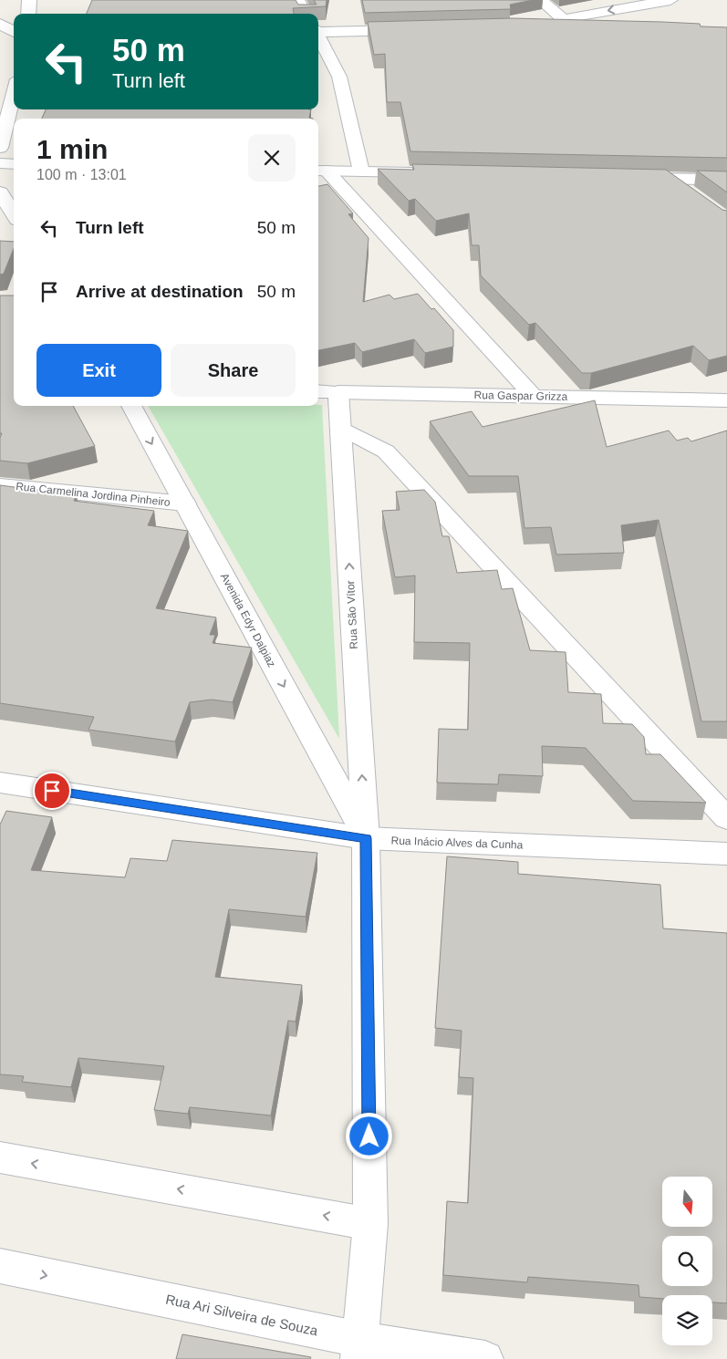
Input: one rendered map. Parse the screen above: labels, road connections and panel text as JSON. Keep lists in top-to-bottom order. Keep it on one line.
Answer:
{"streets":{"street":["Rua Gaspar Grizza","Rua Carmelina Jordina Pinheiro","Rua São Vítor","Avenida Edyr Dalpiaz","Rua Inácio Alves da Cunha","Rua Ari Silveira de Souza"]},"crossings":[["Rua Gaspar Grizza","Rua São Vítor"],["Rua Carmelina Jordina Pinheiro","Avenida Edyr Dalpiaz"],["Rua São Vítor","Avenida Edyr Dalpiaz"],["Rua São Vítor","Rua Inácio Alves da Cunha"],["Rua São Vítor","Rua Ari Silveira de Souza"],["Avenida Edyr Dalpiaz","Rua Inácio Alves da Cunha"]],"one_way":["Rua São Vítor"],"north":"bottom","page":{"turn":["50 m","Turn left"],"heading":["1 min","100 m · 13:01"],"list":[{"name":"Turn left","value":"50 m"},{"name":"Arrive at destination","value":"50 m"}],"buttons":["Exit","Share"]}}
